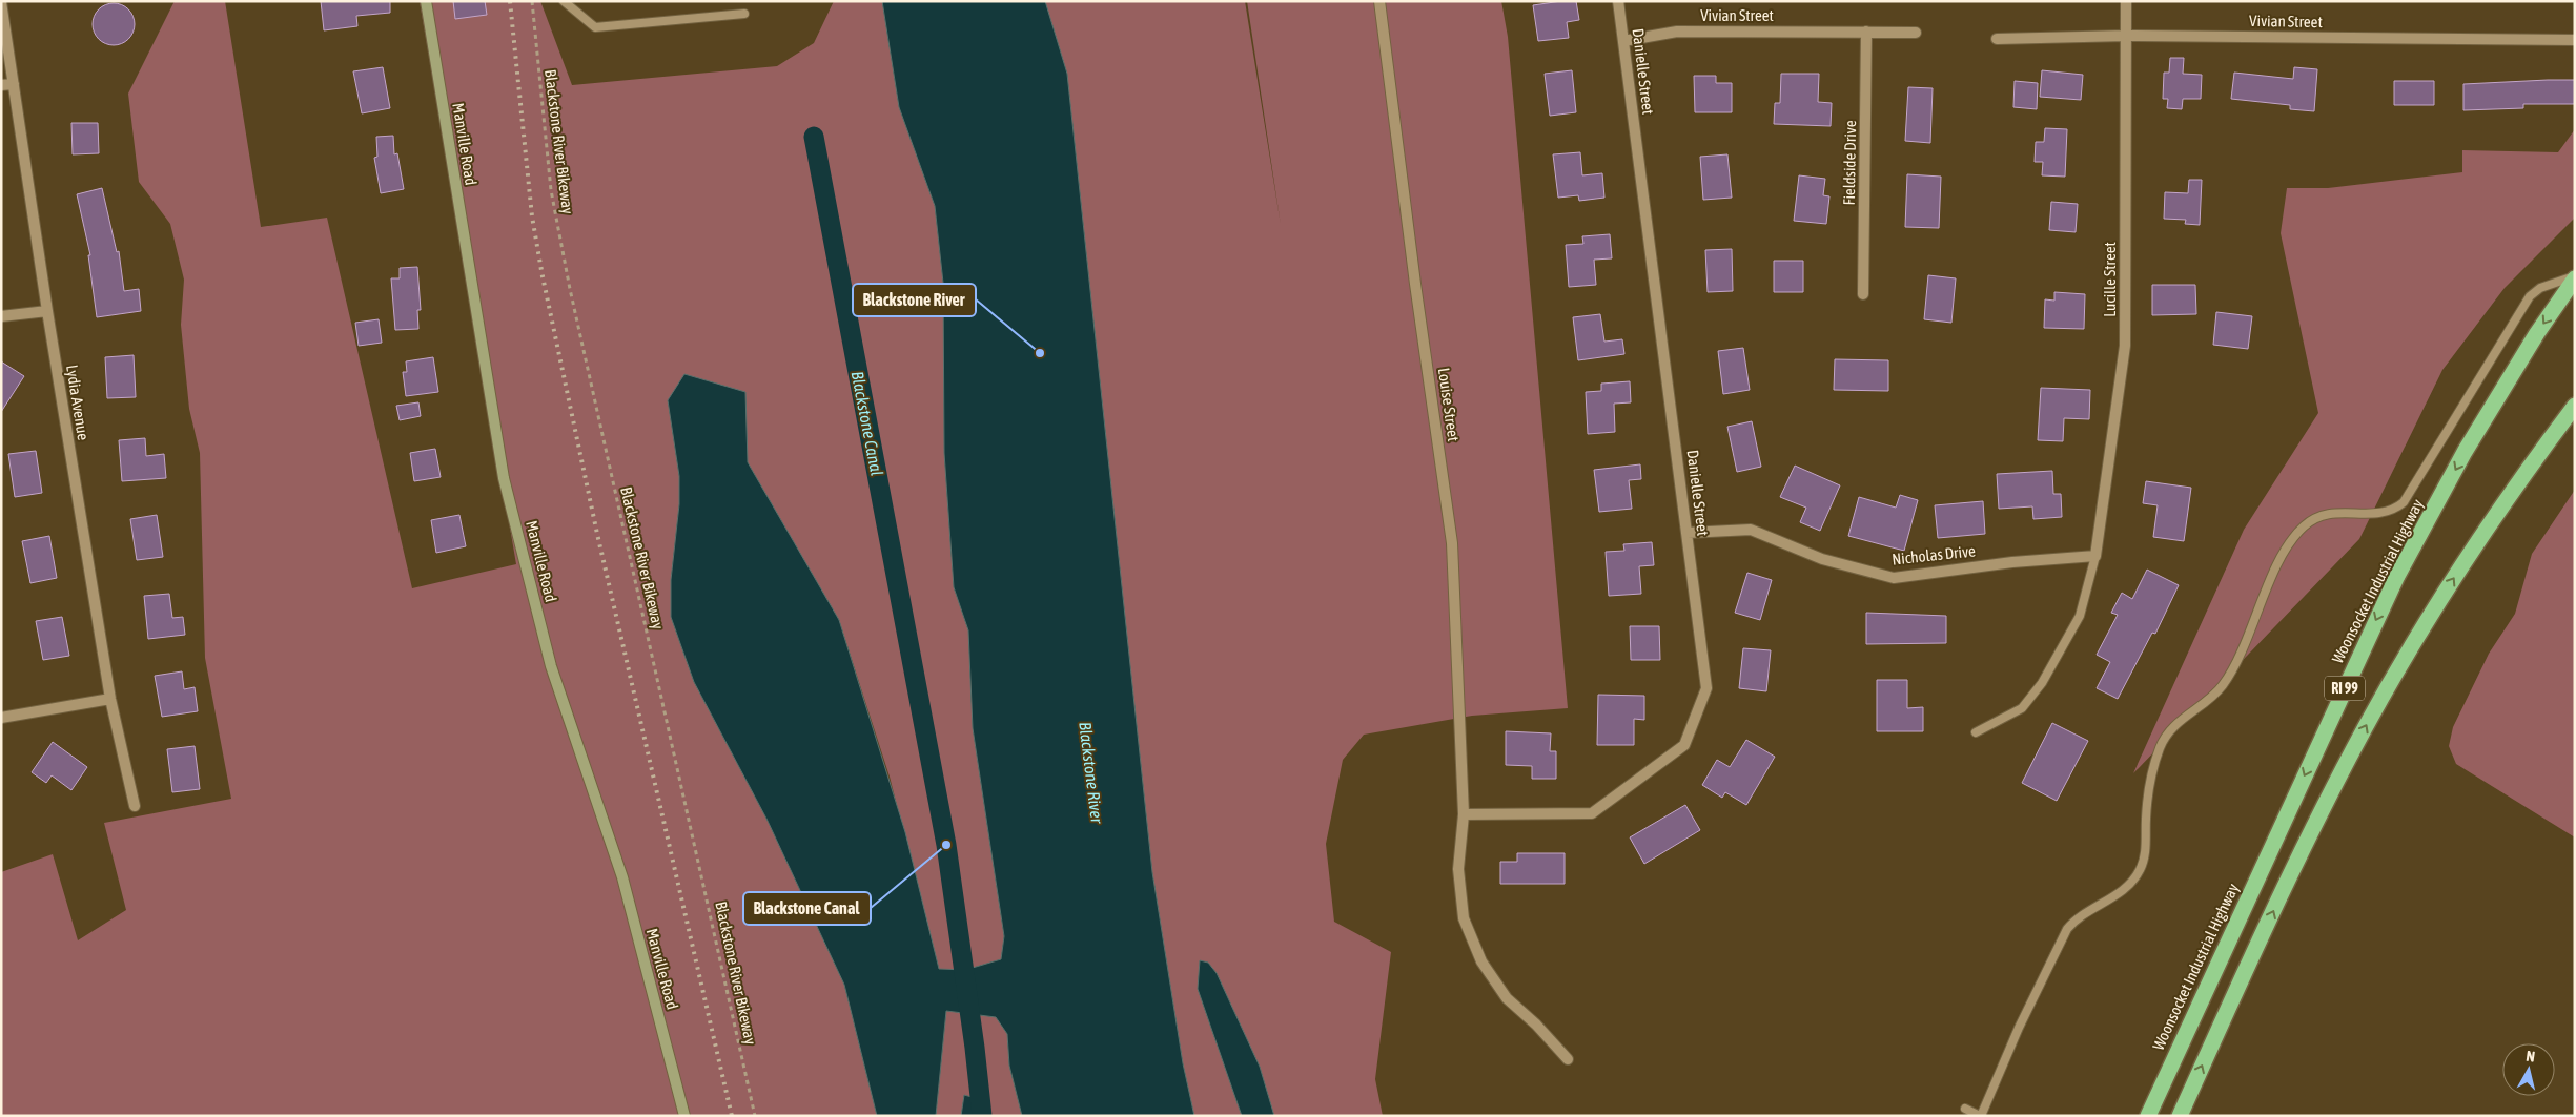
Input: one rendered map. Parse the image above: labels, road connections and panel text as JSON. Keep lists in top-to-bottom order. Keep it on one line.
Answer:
{"streets":{"highway":["Woonsocket Industrial Highway","RI 99"],"main road":["Manville Road"],"street":["Vivian Street","Danielle Street","Fieldside Drive","Lucille Street","Lydia Avenue","Louise Street","Nicholas Drive"],"path":["Blackstone River Bikeway"]},"crossings":[["Vivian Street","Danielle Street"],["Vivian Street","Fieldside Drive"],["Vivian Street","Lucille Street"],["Danielle Street","Louise Street"],["Danielle Street","Nicholas Drive"],["Lucille Street","Nicholas Drive"]],"water":["Blackstone Canal","Blackstone River"],"places":["Blackstone River","Blackstone Canal"],"north":"top"}
